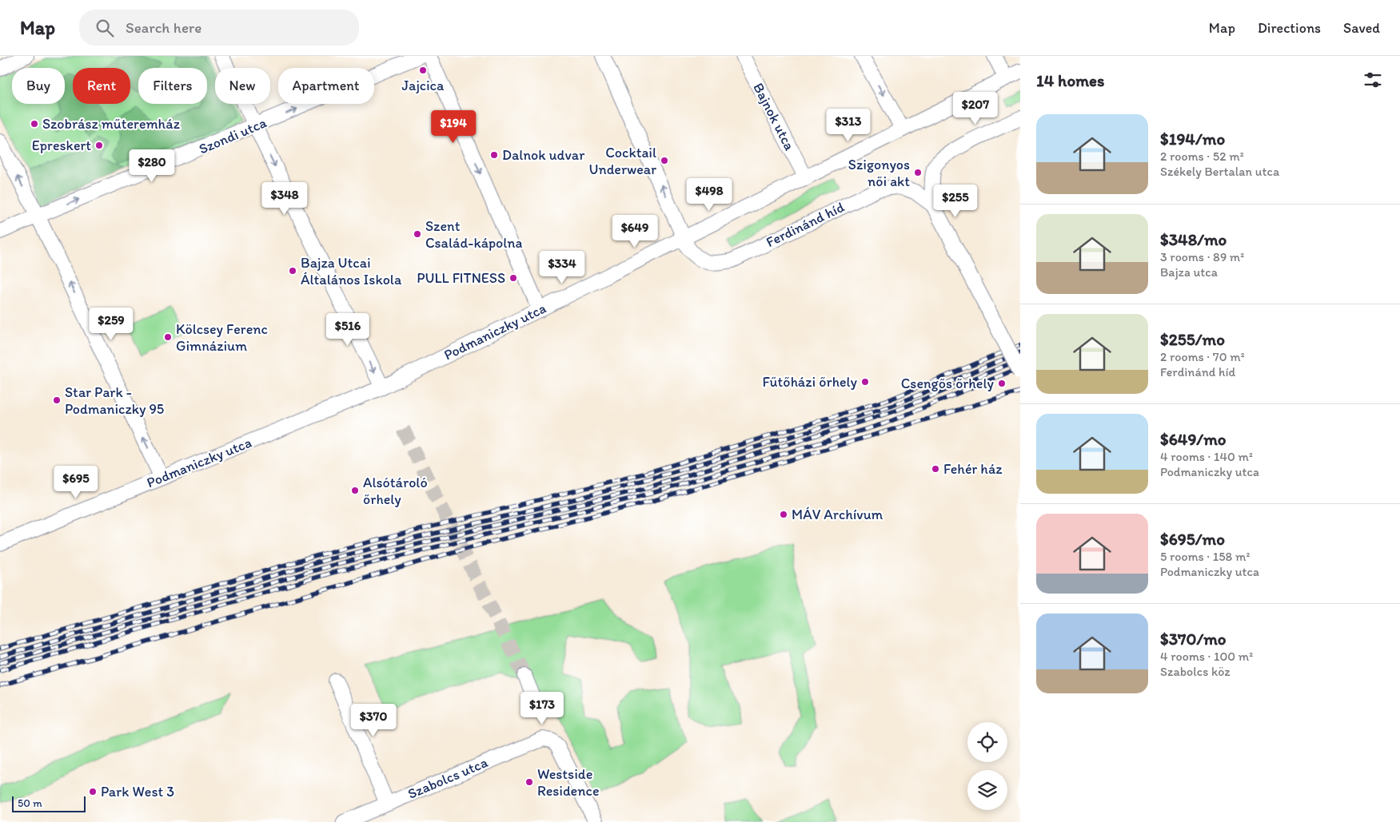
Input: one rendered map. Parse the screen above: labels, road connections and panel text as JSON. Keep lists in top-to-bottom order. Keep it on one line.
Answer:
{"streets":{"street":["Bajnok utca","Szondi utca","Ferdinánd híd","Podmaniczky utca","Szabolcs utca"]},"crossings":[["Bajnok utca","Podmaniczky utca"],["Ferdinánd híd","Podmaniczky utca"]],"one_way":["Szondi utca"],"places":["Jajcica","Szobrász műteremház","Epreskert","Dalnok udvar","Cocktail Underwear","Szigonyos női akt","Szent Család-kápolna","Bajza Utcai Általános Iskola","PULL FITNESS","Kölcsey Ferenc Gimnázium","Fűtőházi őrhely","Csengős őrhely","Star Park - Podmaniczky 95","Fehér ház","Alsótároló őrhely","MÁV Archívum","Westside Residence","Park West 3"],"scale_bar":"50 m","page":{"header":"Map","search":"Search here","nav":["Map","Directions","Saved"],"heading":"14 homes","chip":["Buy","Rent","Filters","New","Apartment"],"price":["$207","$313","$194","$280","$498","$348","$255","$649","$334","$259","$516","$695","$173","$370"],"list":[{"name":"$194/mo","note":"2 rooms · 52 m² · Székely Bertalan utca"},{"name":"$348/mo","note":"3 rooms · 89 m² · Bajza utca"},{"name":"$255/mo","note":"2 rooms · 70 m² · Ferdinánd híd"},{"name":"$649/mo","note":"4 rooms · 140 m² · Podmaniczky utca"},{"name":"$695/mo","note":"5 rooms · 158 m² · Podmaniczky utca"},{"name":"$370/mo","note":"4 rooms · 100 m² · Szabolcs köz"}],"scale":"50 m"}}
